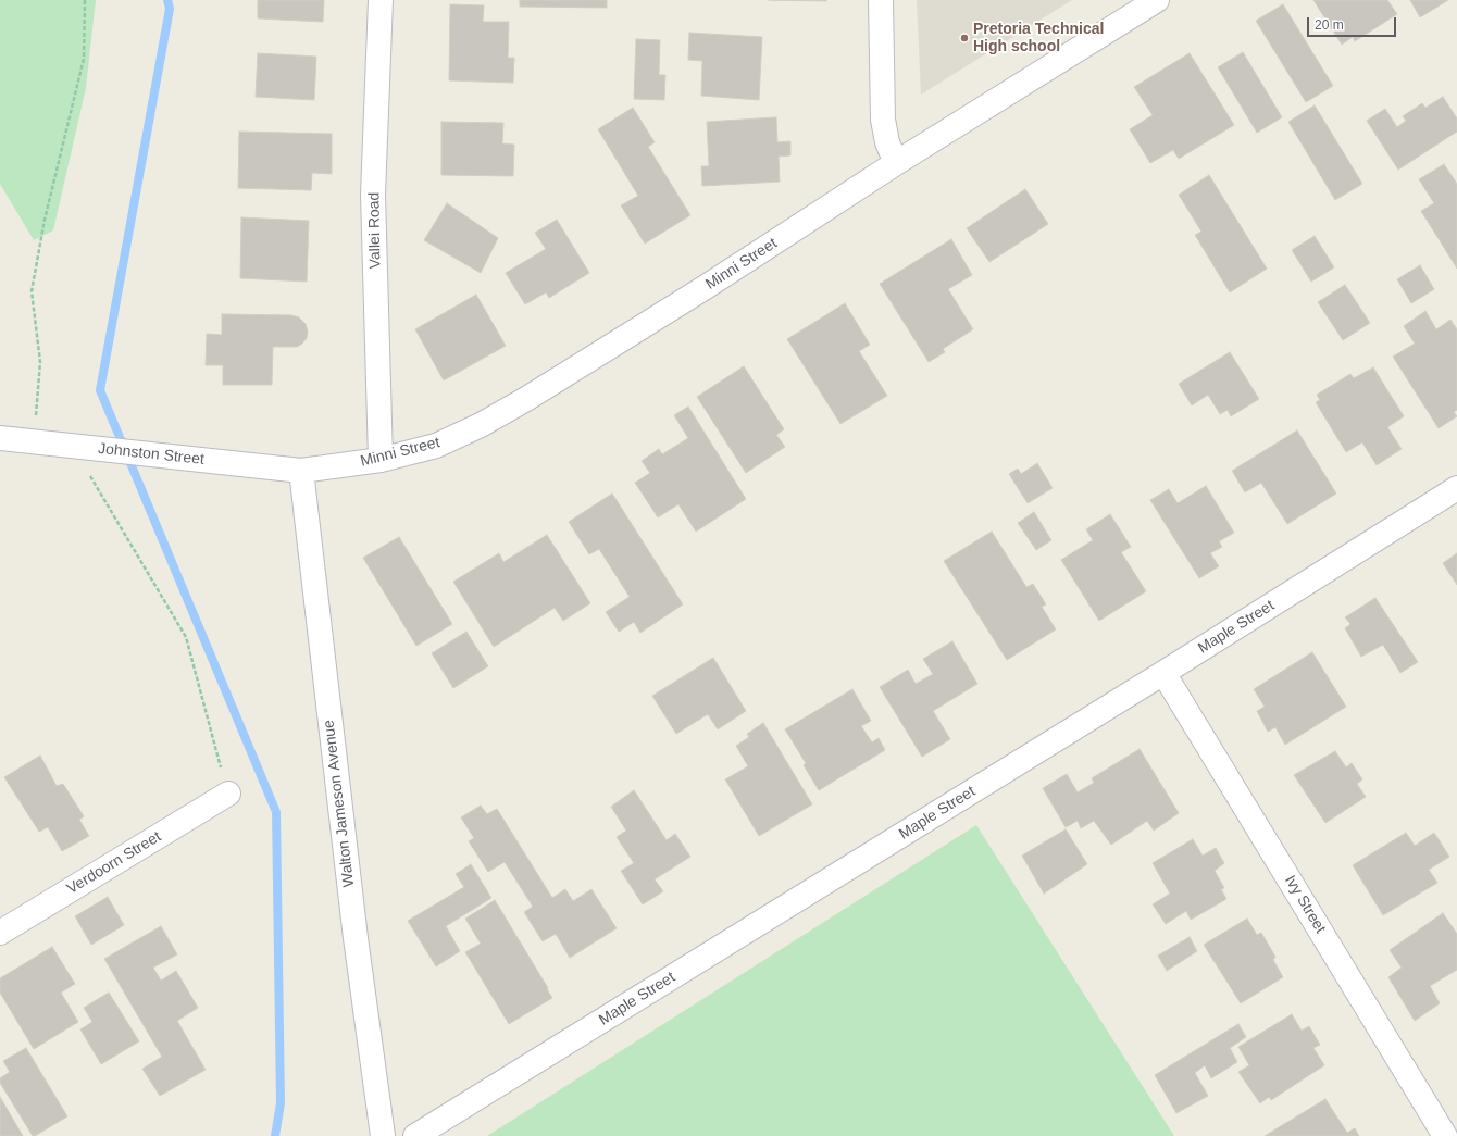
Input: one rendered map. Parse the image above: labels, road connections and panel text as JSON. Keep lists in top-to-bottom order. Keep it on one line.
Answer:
{"streets":{"street":["Vallei Road","Minni Street","Johnston Street","Maple Street","Walton Jameson Avenue","Verdoorn Street","Ivy Street"]},"crossings":[["Vallei Road","Minni Street"],["Minni Street","Johnston Street"],["Minni Street","Walton Jameson Avenue"],["Johnston Street","Walton Jameson Avenue"],["Maple Street","Ivy Street"]],"places":["Pretoria Technical High school"],"scale_bar":"20 m"}
